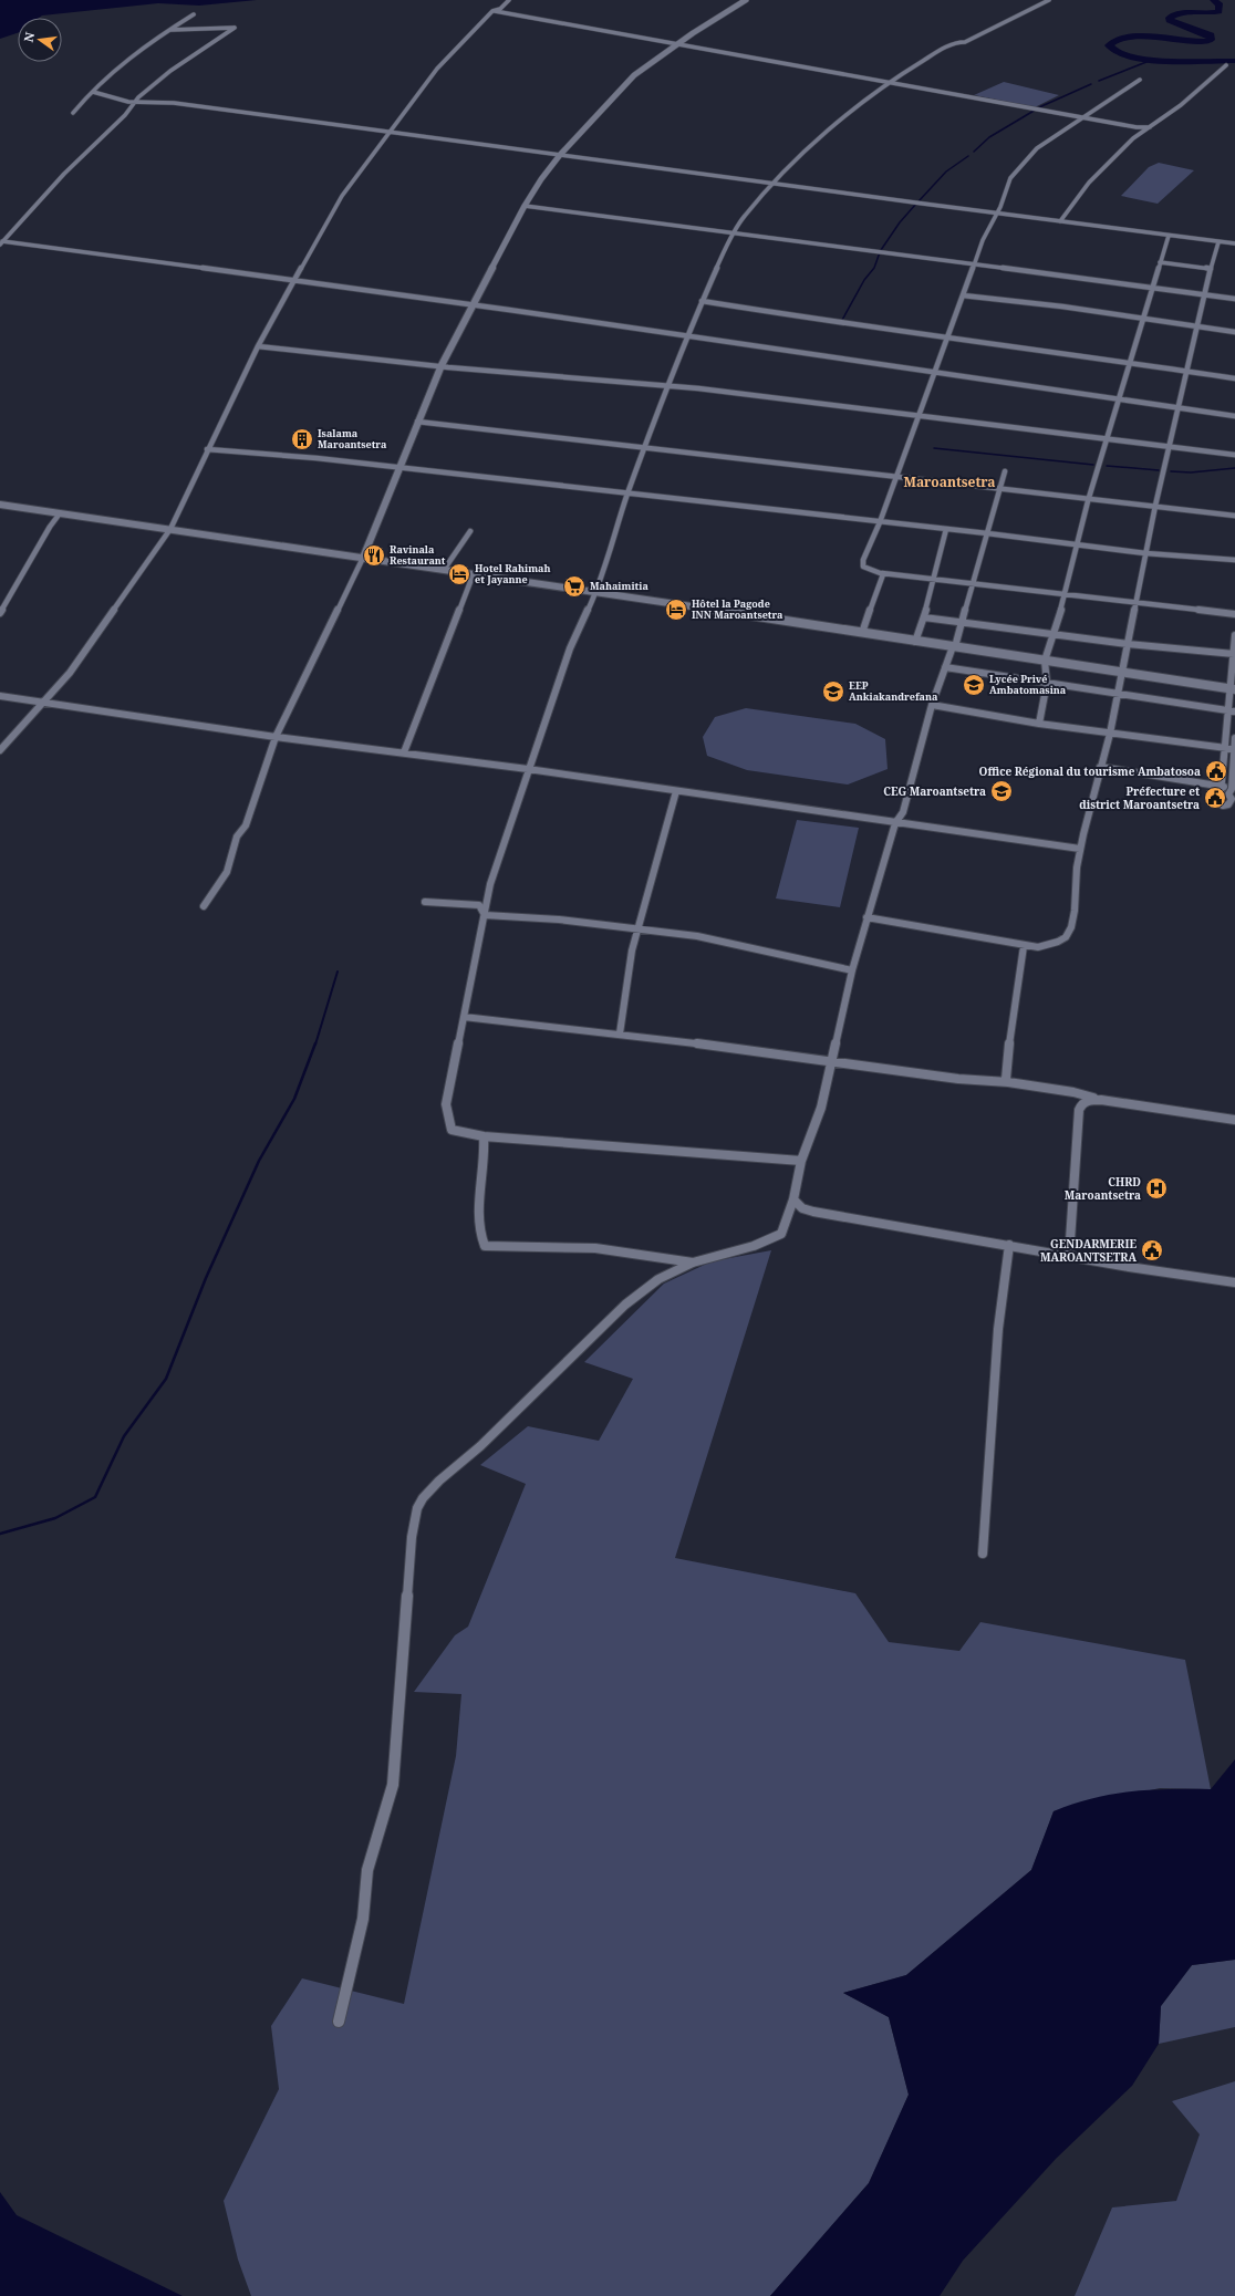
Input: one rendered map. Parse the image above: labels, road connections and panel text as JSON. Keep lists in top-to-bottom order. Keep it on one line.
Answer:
{"districts":["Maroantsetra"],"places":{"building":["Isalama Maroantsetra"],"restaurant":["Ravinala Restaurant"],"hotel":["Hotel Rahimah et Jayanne","Hôtel la Pagode INN Maroantsetra"],"supermarket":["Mahaimitia"],"school or university":["Lycée Privé Ambatomasina","EEP Ankiakandrefana","CEG Maroantsetra"],"public building":["Office Régional du tourisme Ambatosoa","Préfecture et district Maroantsetra","GENDARMERIE MAROANTSETRA"],"hospital":["CHRD Maroantsetra"]},"north":"left"}
